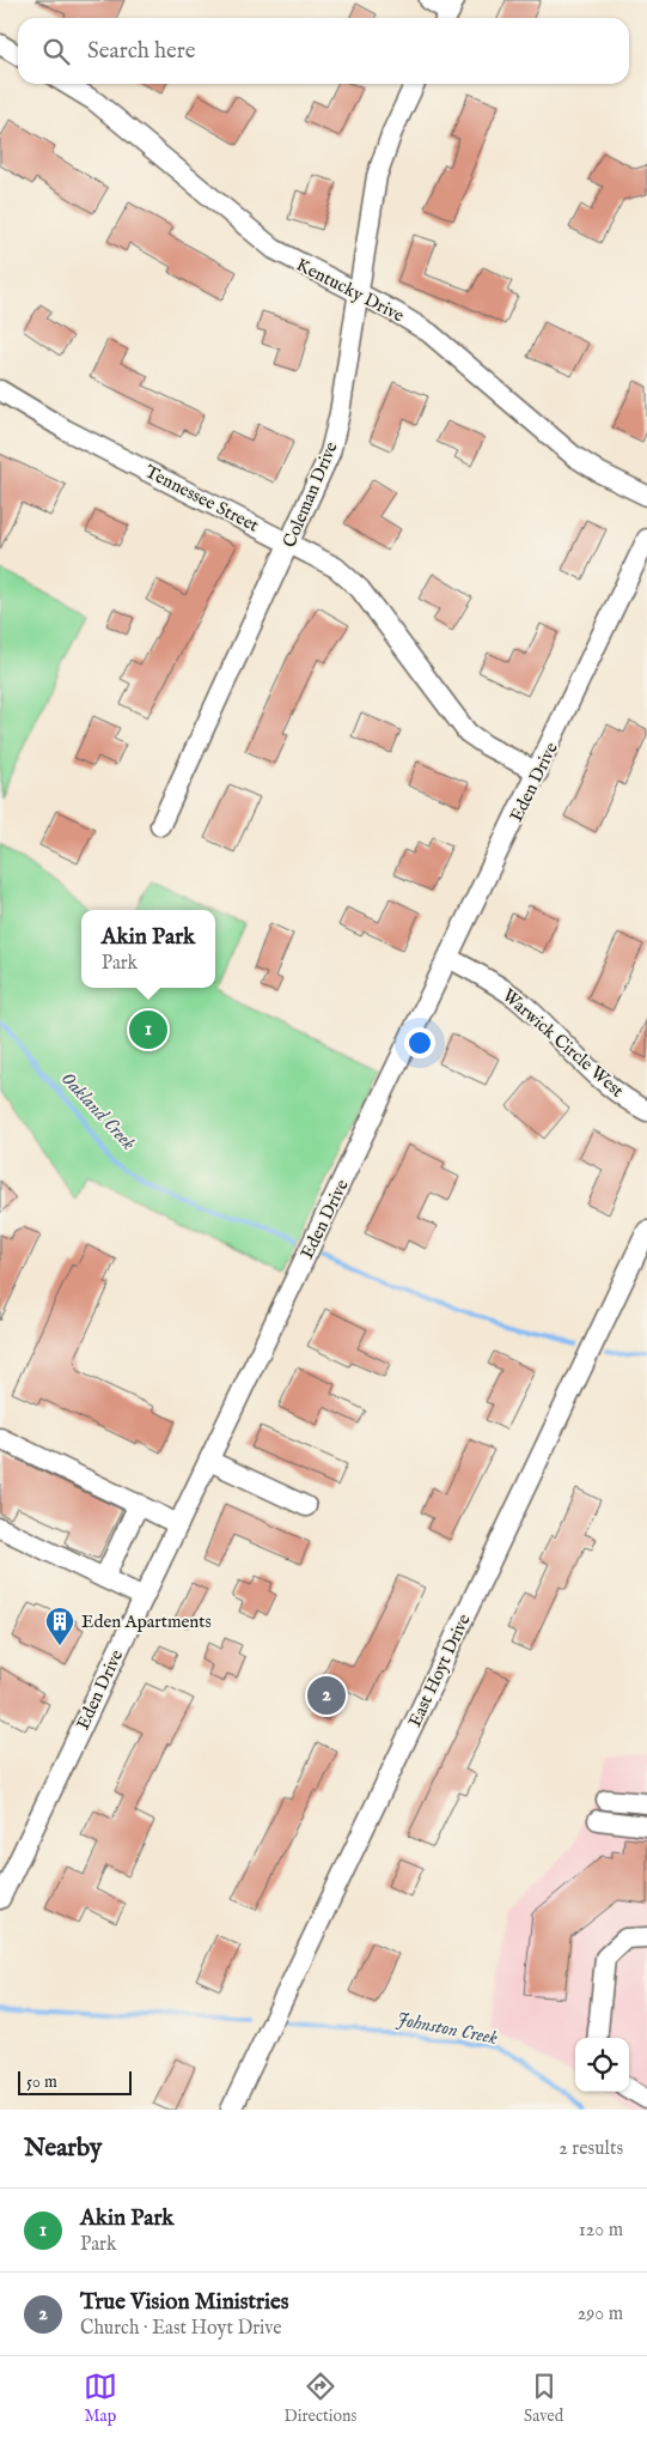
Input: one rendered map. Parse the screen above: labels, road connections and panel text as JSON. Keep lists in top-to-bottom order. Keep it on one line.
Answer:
{"streets":{"street":["Kentucky Drive","Coleman Drive","Tennessee Street","Eden Drive","Warwick Circle West","East Hoyt Drive"]},"crossings":[["Kentucky Drive","Coleman Drive"],["Coleman Drive","Tennessee Street"],["Tennessee Street","Eden Drive"],["Eden Drive","Warwick Circle West"]],"water":["Oakland Creek","Johnston Creek"],"places":{"building":["Eden Apartments"]},"scale_bar":"50 m","page":{"search":"Search here","popup":["Akin Park","Park"],"pins":["1","2"],"scale":"50 m","heading":["Nearby","2 results"],"list":[{"mark":"1","name":"Akin Park","note":"Park","value":"120 m"},{"mark":"2","name":"True Vision Ministries","note":"Church · East Hoyt Drive","value":"290 m"}],"nav":["Map","Directions","Saved"]}}
